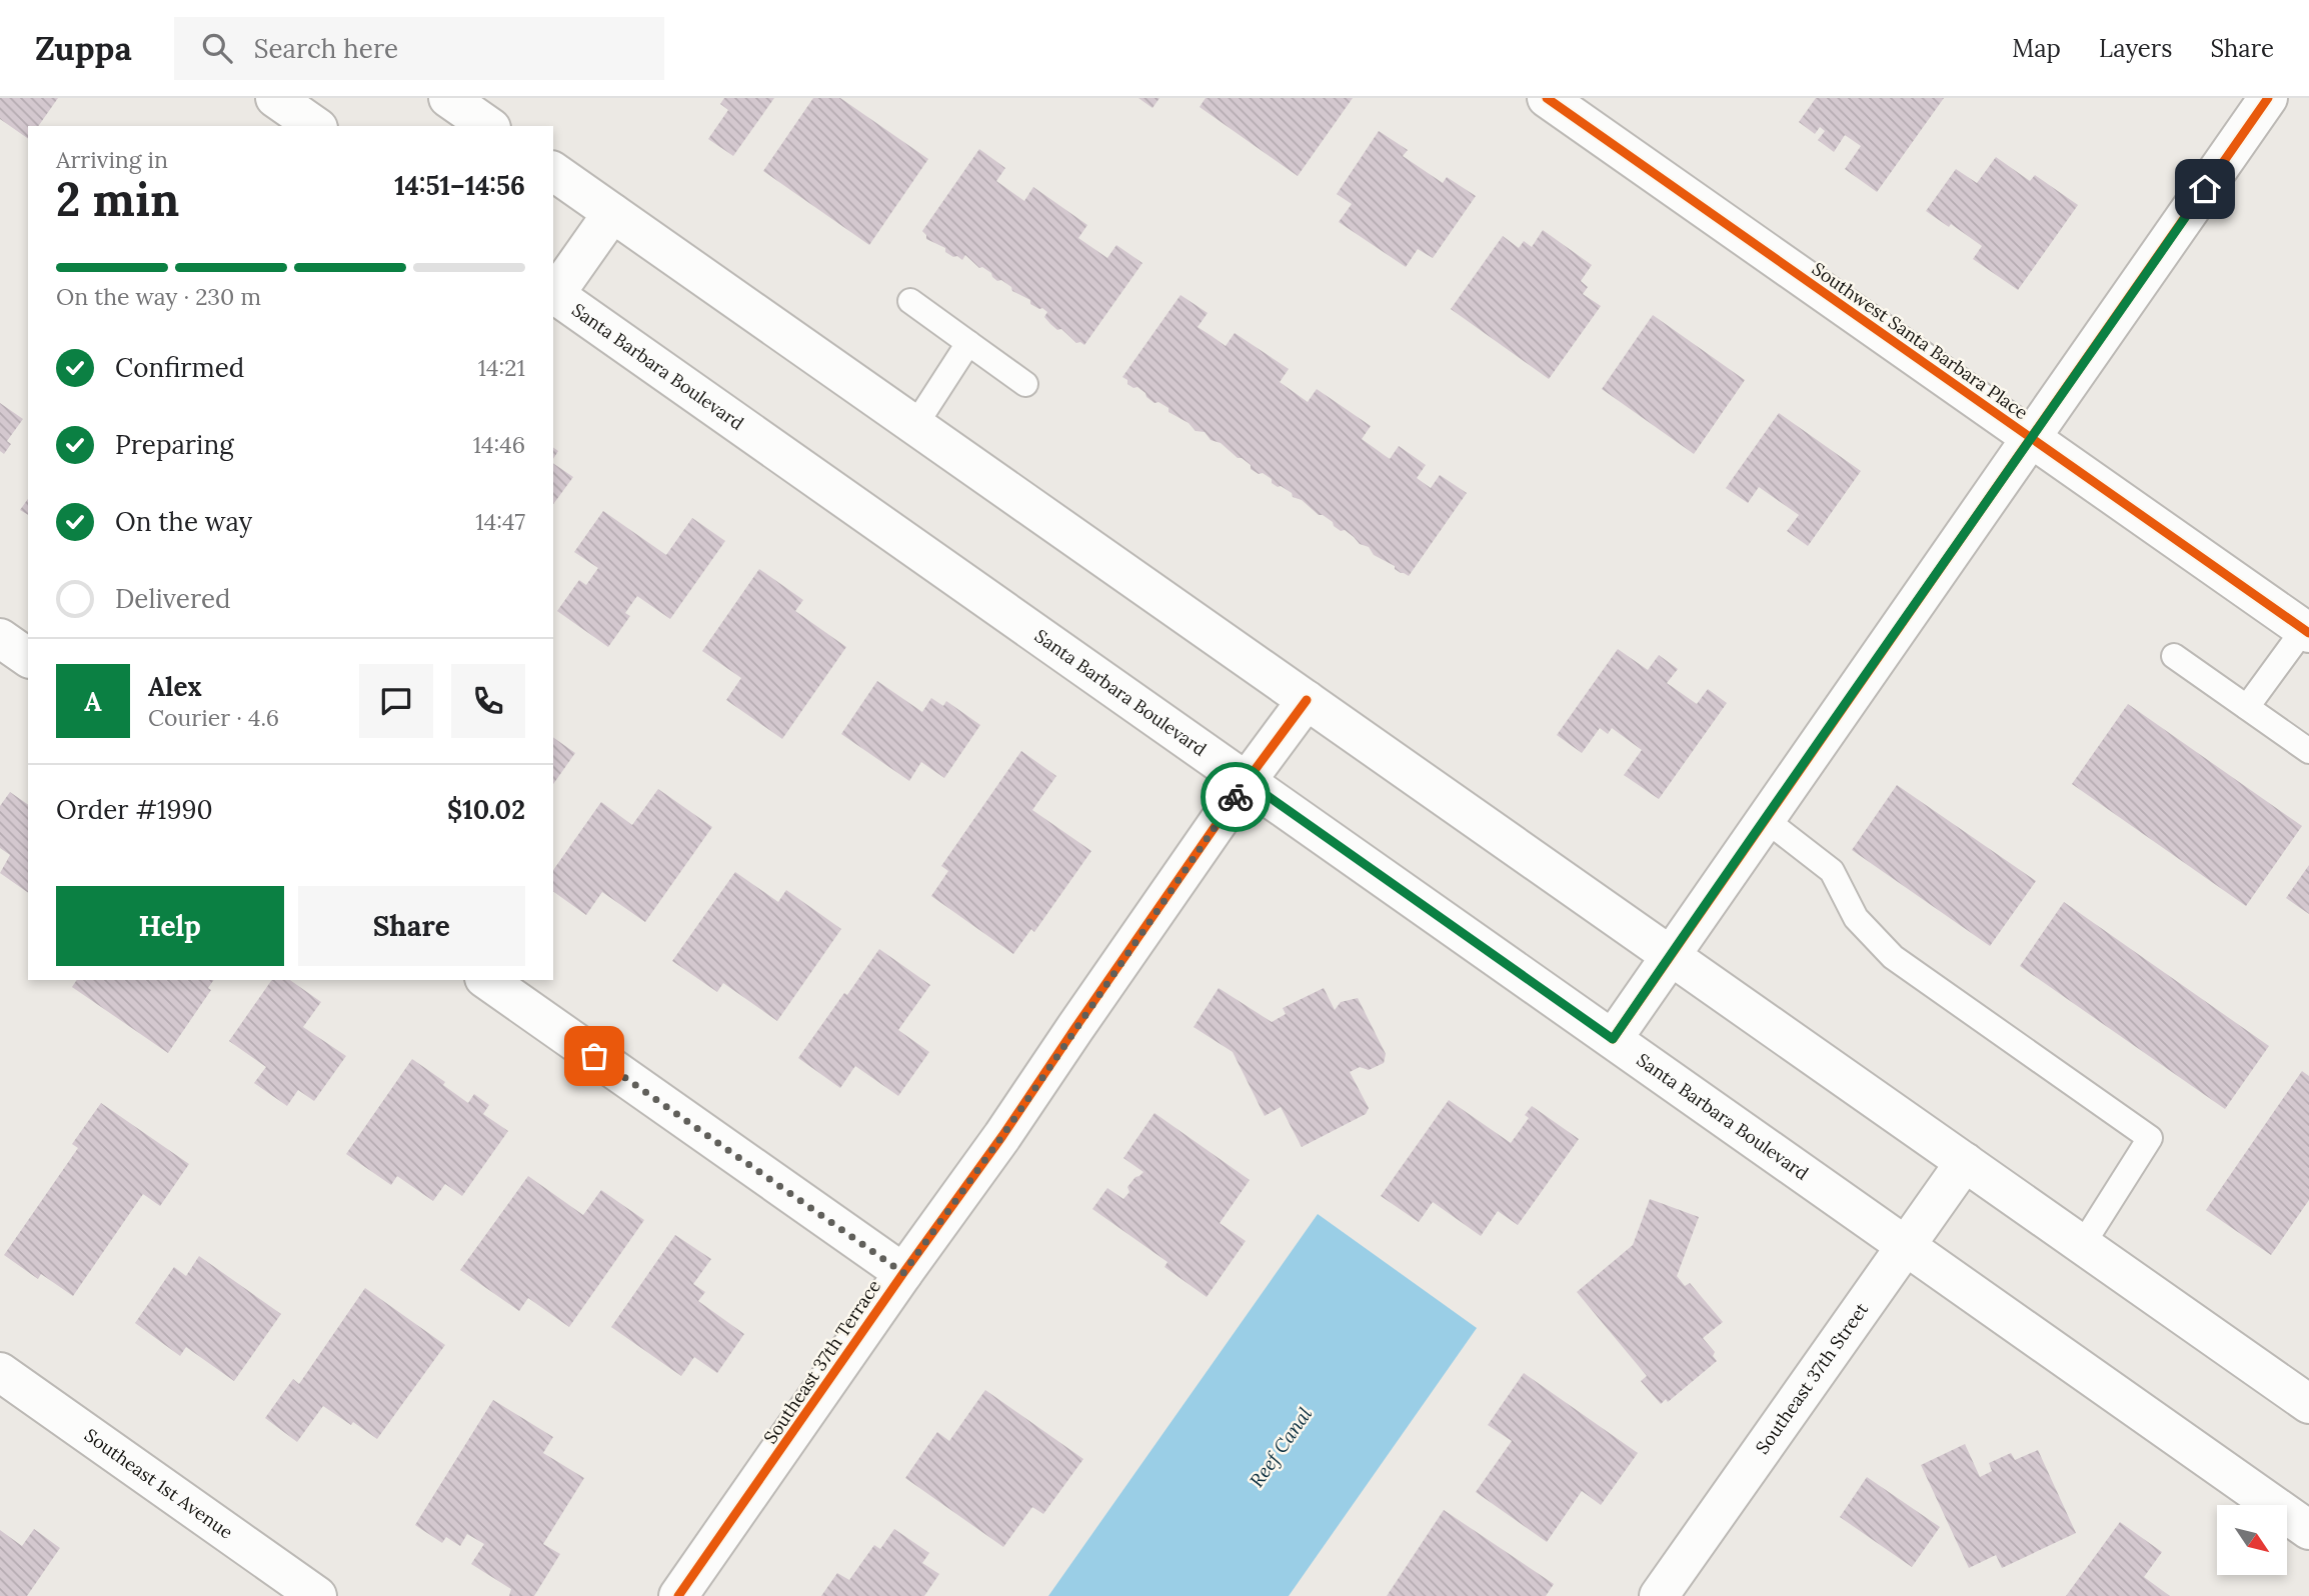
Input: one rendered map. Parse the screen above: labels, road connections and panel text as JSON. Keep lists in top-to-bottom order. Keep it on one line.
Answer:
{"streets":{"street":["Southwest Santa Barbara Place","Santa Barbara Boulevard","Southeast 37th Terrace","Southeast 37th Street","Southeast 1st Avenue"]},"crossings":[["Santa Barbara Boulevard","Southeast 37th Terrace"],["Santa Barbara Boulevard","Southeast 37th Street"]],"water":["Reef Canal"],"north":"bottom right","page":{"header":"Zuppa","search":"Search here","nav":["Map","Layers","Share"],"heading":["2 min","Arriving in","14:51–14:56"],"panel":["Alex","Courier · 4.6","Order #1990","$10.02"],"bar":"On the way · 230 m","list":[["Confirmed","14:21"],["Preparing","14:46"],["On the way","14:47"],"Delivered"],"round":"A","buttons":["Help","Share"]}}
